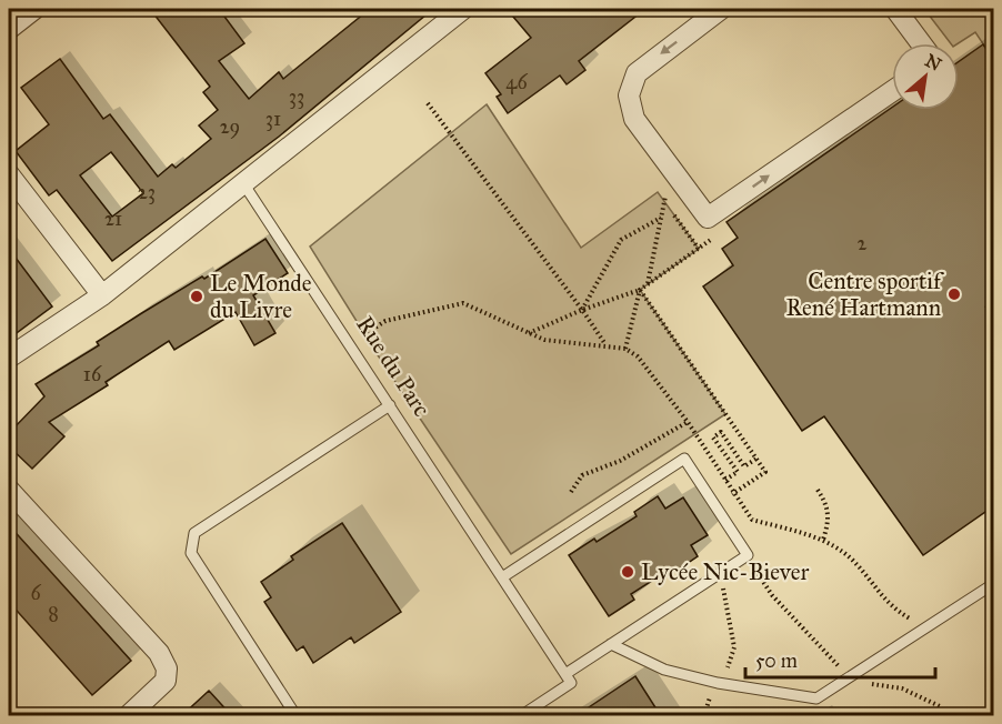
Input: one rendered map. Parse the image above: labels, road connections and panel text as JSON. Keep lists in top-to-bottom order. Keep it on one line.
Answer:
{"streets":{"lane":["Rue du Parc"]},"places":["Centre sportif René Hartmann","Le Monde du Livre","Lycée Nic-Biever"],"house_numbers":["46","33","31","29","23","21","2","16","6","8"],"scale_bar":"50 m","north":"top right"}
